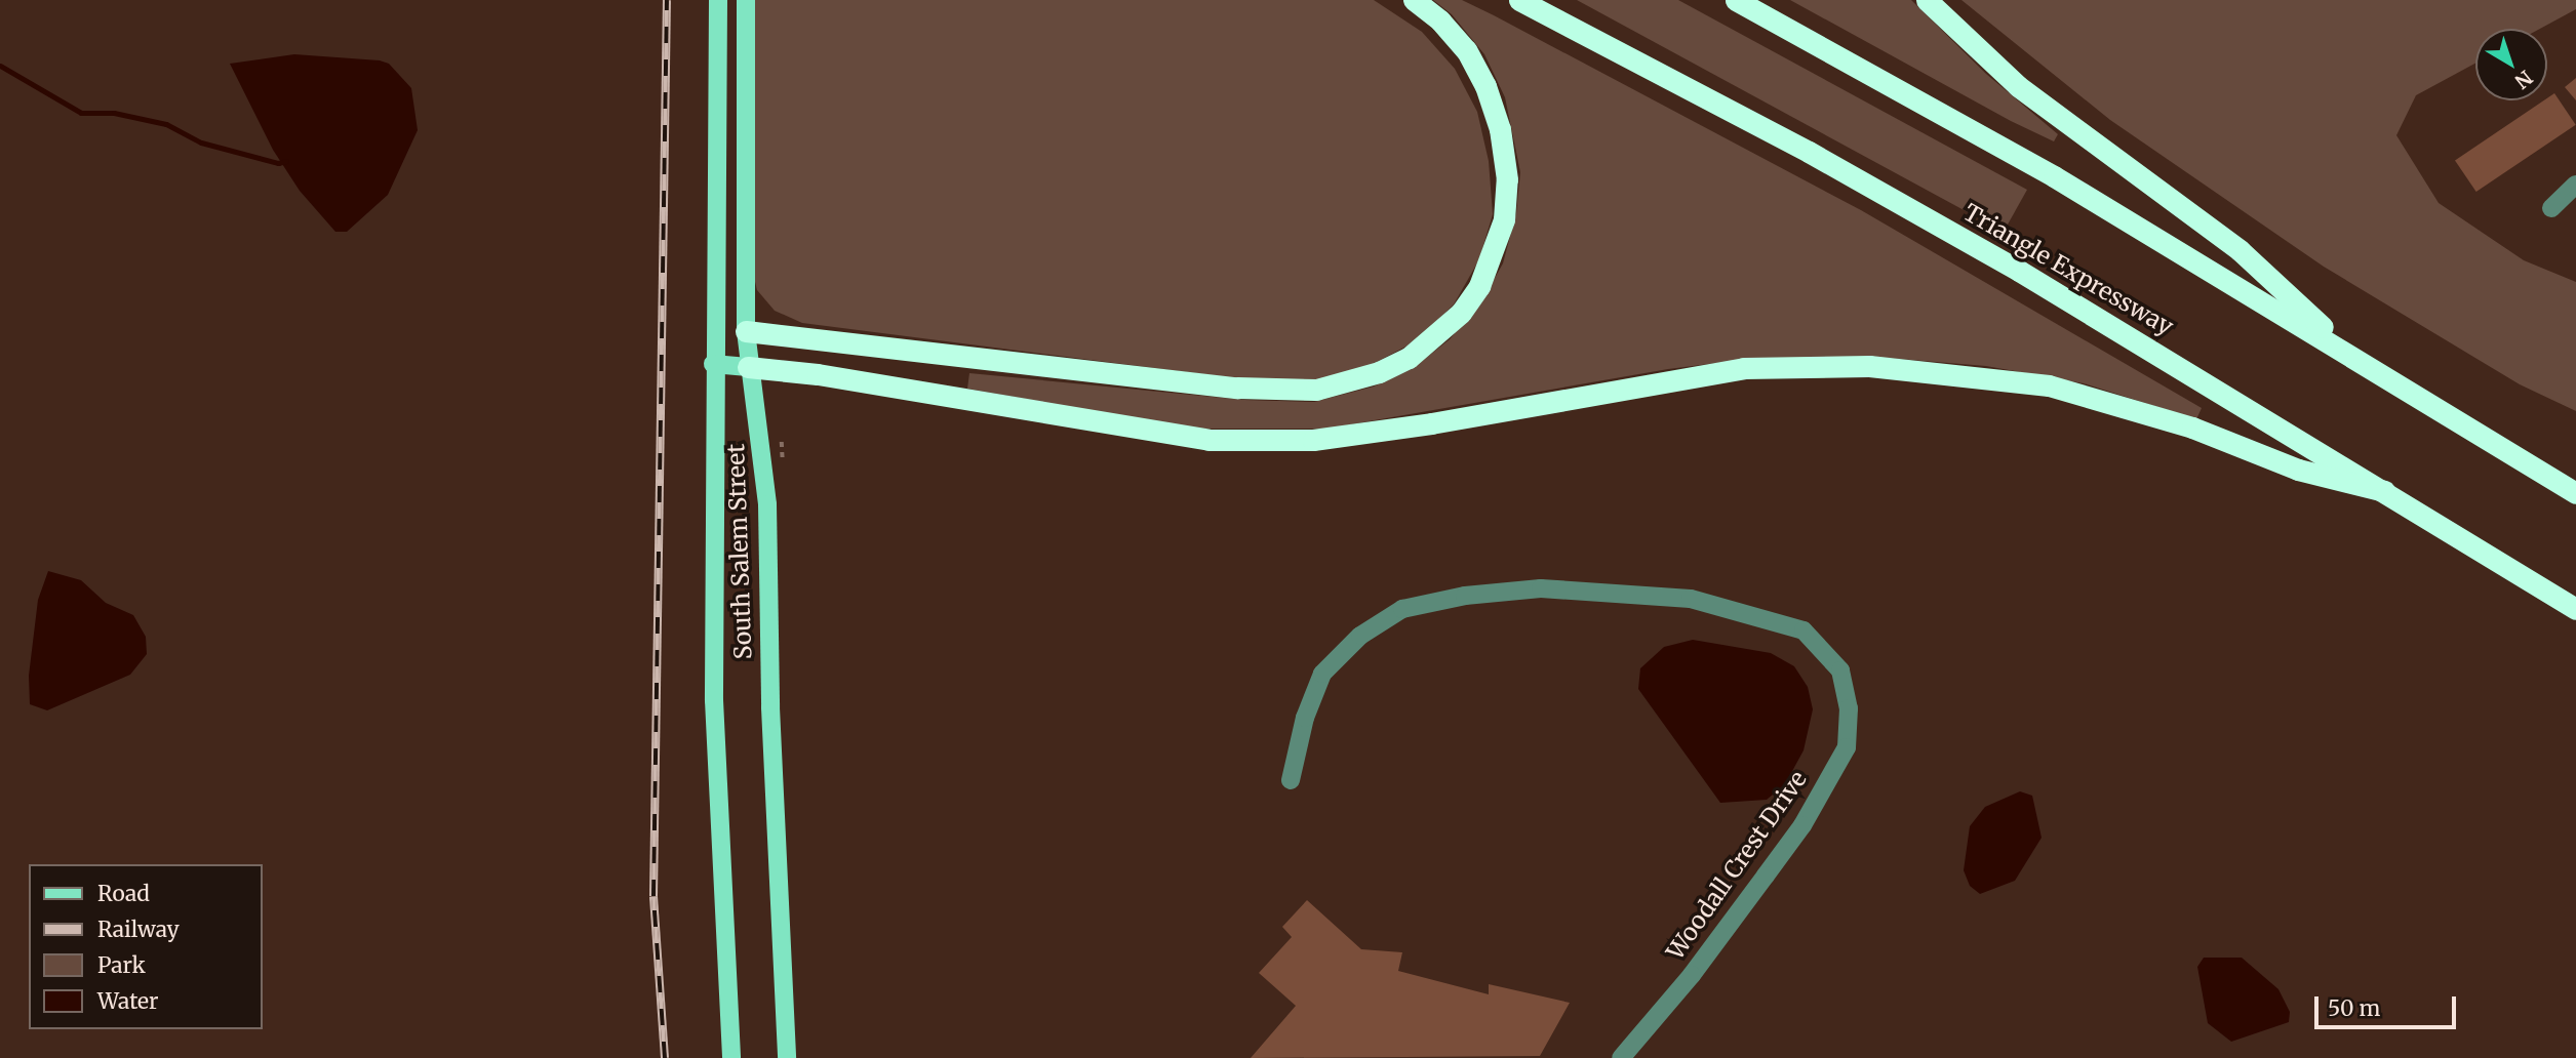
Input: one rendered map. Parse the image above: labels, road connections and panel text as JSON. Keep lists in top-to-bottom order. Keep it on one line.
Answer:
{"streets":{"highway":["Triangle Expressway"],"main road":["South Salem Street"],"street":["Woodall Crest Drive"]},"legend":["Road","Railway","Park","Water"],"scale_bar":"50 m","north":"bottom right"}
